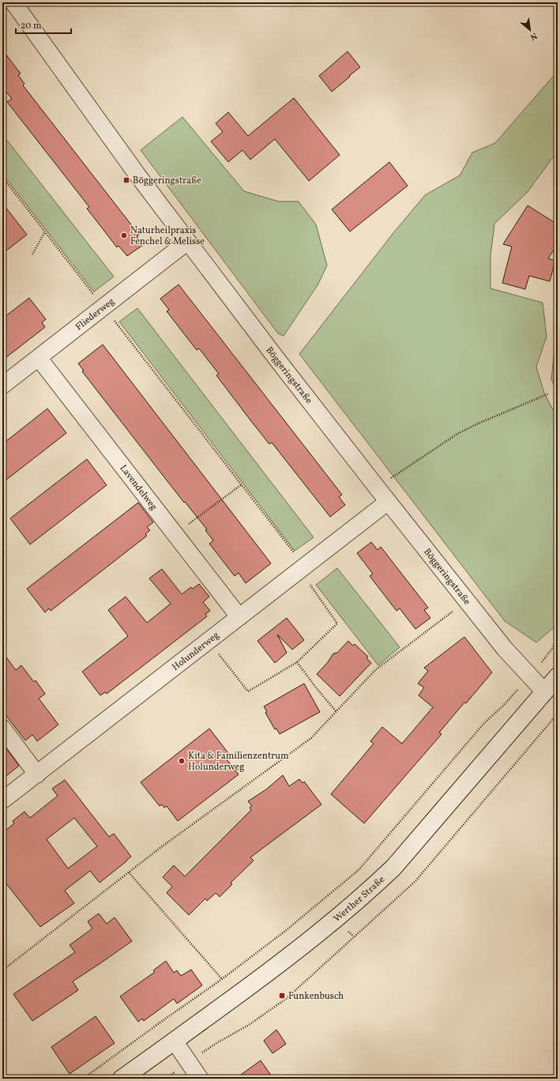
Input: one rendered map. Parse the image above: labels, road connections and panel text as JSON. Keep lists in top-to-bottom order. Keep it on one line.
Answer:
{"streets":{"main road":["Werther Straße"],"street":["Fliederweg","Böggeringstraße","Lavendelweg","Holunderweg"]},"crossings":[["Fliederweg","Böggeringstraße"],["Fliederweg","Lavendelweg"],["Böggeringstraße","Holunderweg"],["Böggeringstraße","Werther Straße"],["Lavendelweg","Holunderweg"]],"places":{"transit":["Böggeringstraße","Funkenbusch"],"other":["Naturheilpraxis Fenchel & Melisse","Kita & Familienzentrum Holunderweg"]},"scale_bar":"20 m","north":"bottom right"}
